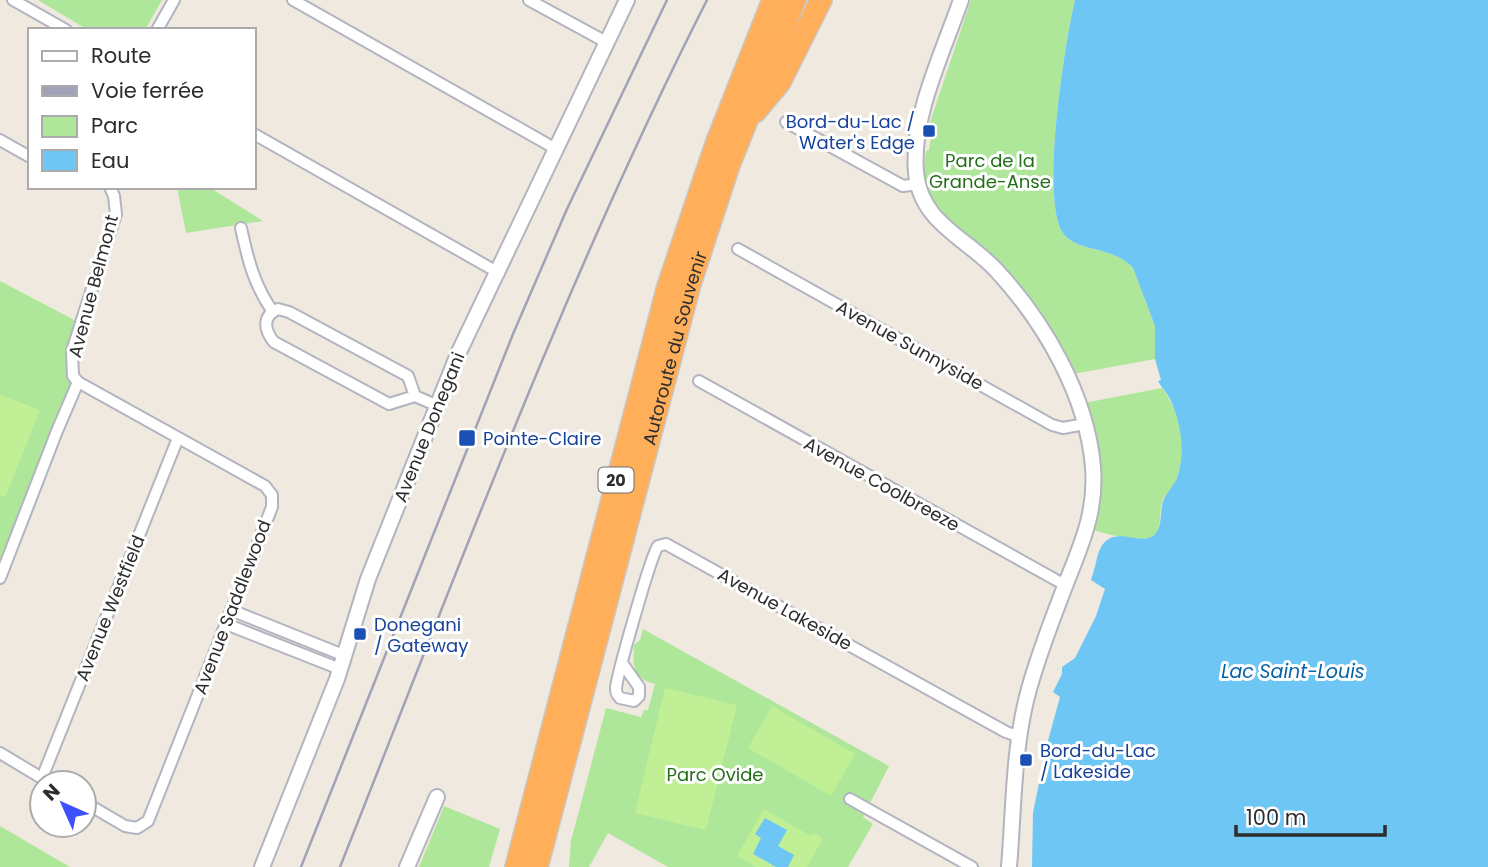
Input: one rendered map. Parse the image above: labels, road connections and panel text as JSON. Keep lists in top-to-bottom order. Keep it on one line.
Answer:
{"streets":{"highway":["Autoroute du Souvenir","20"],"street":["Avenue Belmont","Avenue Sunnyside","Avenue Donegani","Avenue Coolbreeze","Avenue Saddlewood","Avenue Westfield","Avenue Lakeside"]},"crossings":[["Avenue Belmont","Avenue Saddlewood"],["Avenue Saddlewood","Avenue Westfield"]],"water":["Lac Saint-Louis"],"parks":["Parc de la Grande-Anse","Parc Ovide"],"places":{"transit":["Bord-du-Lac / Water's Edge","Pointe-Claire","Donegani / Gateway","Bord-du-Lac / Lakeside"]},"legend":["Route","Voie ferrée","Parc","Eau"],"scale_bar":"100 m","north":"top left"}
